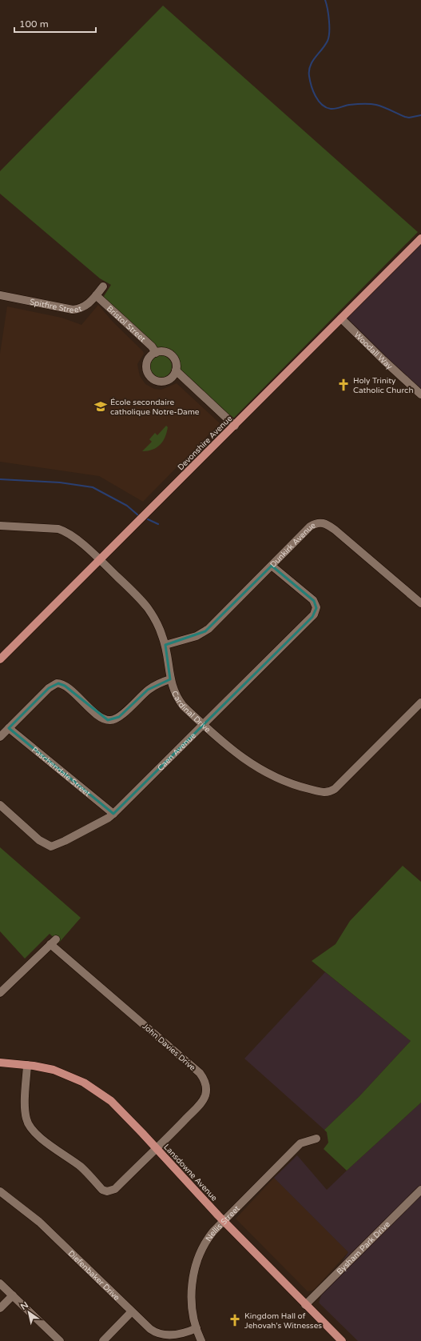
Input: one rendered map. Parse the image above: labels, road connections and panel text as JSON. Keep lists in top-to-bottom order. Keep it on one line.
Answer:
{"streets":{"main road":["Devonshire Avenue","Lansdowne Avenue"],"street":["Spitfire Street","Bristol Street","Woodall Way","Dunkirk Avenue","Cardinal Drive","Caen Avenue","Paschendale Street","John Davies Drive","Nellis Street","Bysham Park Drive","Diefenbaker Drive"]},"crossings":[["Spitfire Street","Bristol Street"],["Woodall Way","Devonshire Avenue"],["Devonshire Avenue","Cardinal Drive"],["Dunkirk Avenue","Cardinal Drive"],["Dunkirk Avenue","Caen Avenue"],["Cardinal Drive","Caen Avenue"],["Caen Avenue","Paschendale Street"],["John Davies Drive","Lansdowne Avenue"],["Lansdowne Avenue","Nellis Street"],["Lansdowne Avenue","Bysham Park Drive"],["Nellis Street","Diefenbaker Drive"]],"places":{"church":["Holy Trinity Catholic Church","Kingdom Hall of Jehovah's Witnesses"],"school or university":["École secondaire catholique Notre-Dame"]},"scale_bar":"100 m","north":"top left"}
